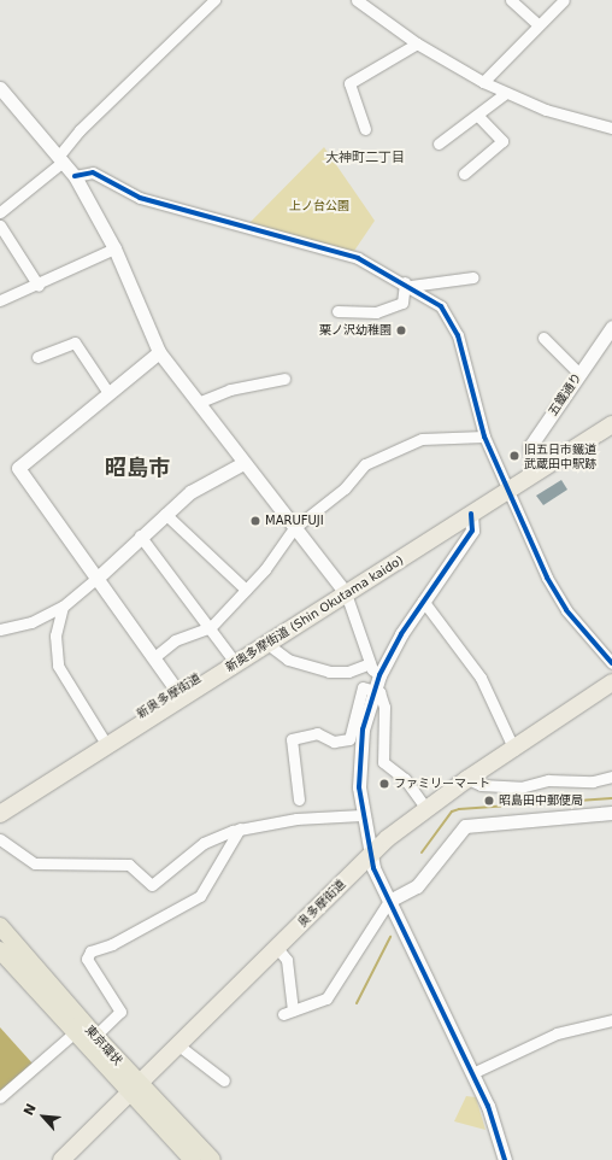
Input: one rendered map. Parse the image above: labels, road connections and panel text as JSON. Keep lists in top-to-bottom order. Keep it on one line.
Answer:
{"streets":{"highway":["東京環状"],"main road":["新奥多摩街道 (Shin Okutama kaido)","新奥多摩街道","奥多摩街道"],"street":["五鐵通り"]},"crossings":[["五鐵通り","新奥多摩街道 (Shin Okutama kaido)"],["新奥多摩街道 (Shin Okutama kaido)","新奥多摩街道"],["奥多摩街道","東京環状"]],"districts":["大神町二丁目","昭島市"],"parks":["上ノ台公園"],"places":["栗ノ沢幼稚園","旧五日市鐵道 武蔵田中駅跡","MARUFUJI","ファミリーマート","昭島田中郵便局"],"north":"top left"}
